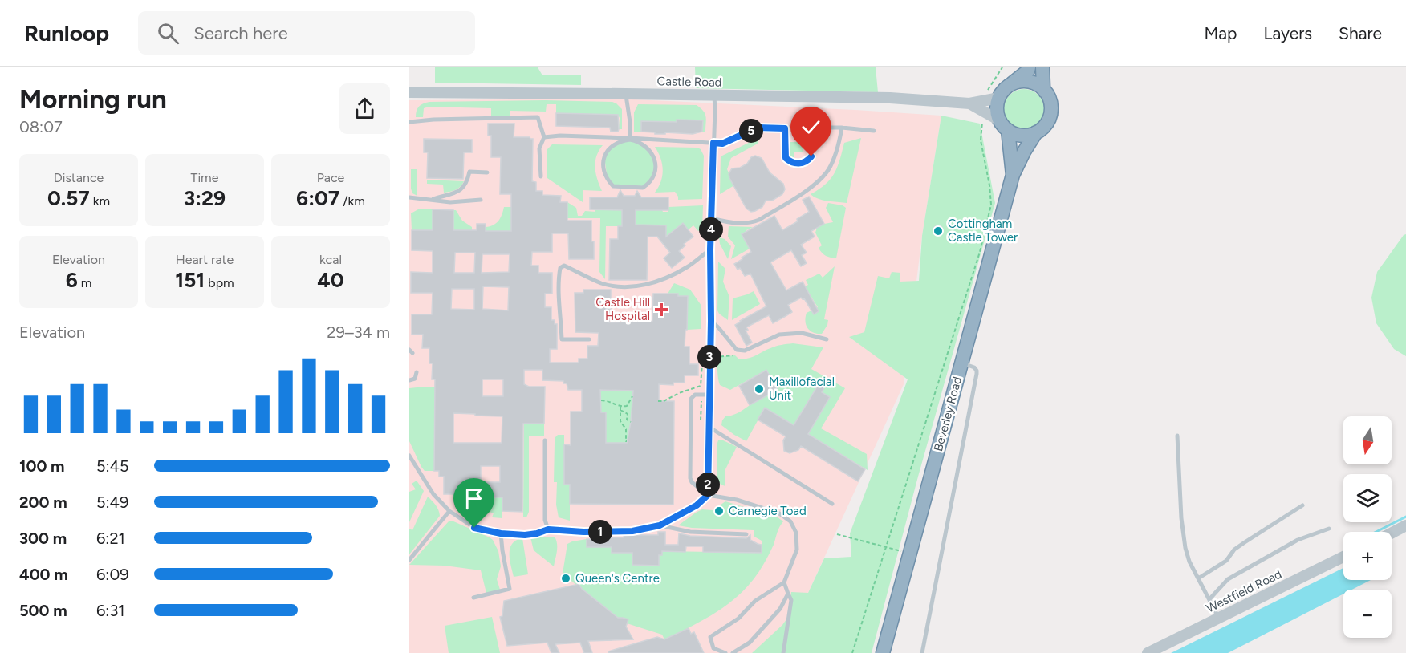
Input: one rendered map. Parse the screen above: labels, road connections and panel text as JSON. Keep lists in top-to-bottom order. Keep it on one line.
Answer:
{"streets":{"highway":["Beverley Road"],"street":["Castle Road","Westfield Road"]},"crossings":[["Castle Road","Beverley Road"]],"places":{"other":["Cottingham Castle Tower","Maxillofacial Unit","Carnegie Toad","Queen's Centre"],"health":["Castle Hill Hospital"]},"north":"bottom","page":{"header":"Runloop","search":"Search here","nav":["Map","Layers","Share"],"heading":["Morning run","08:07"],"pins":["5","4","3","2","1"],"stats":[["Distance","0.57 km"],["Time","3:29"],["Pace","6:07 /km"],["Elevation","6 m"],["Heart rate","151 bpm"],["kcal","40"]],"chart":["Elevation","29–34 m"],"map_buttons":["+","−"],"list":[{"name":"100 m","note":"5:45"},{"name":"200 m","note":"5:49"},{"name":"300 m","note":"6:21"},{"name":"400 m","note":"6:09"},{"name":"500 m","note":"6:31"}]}}
